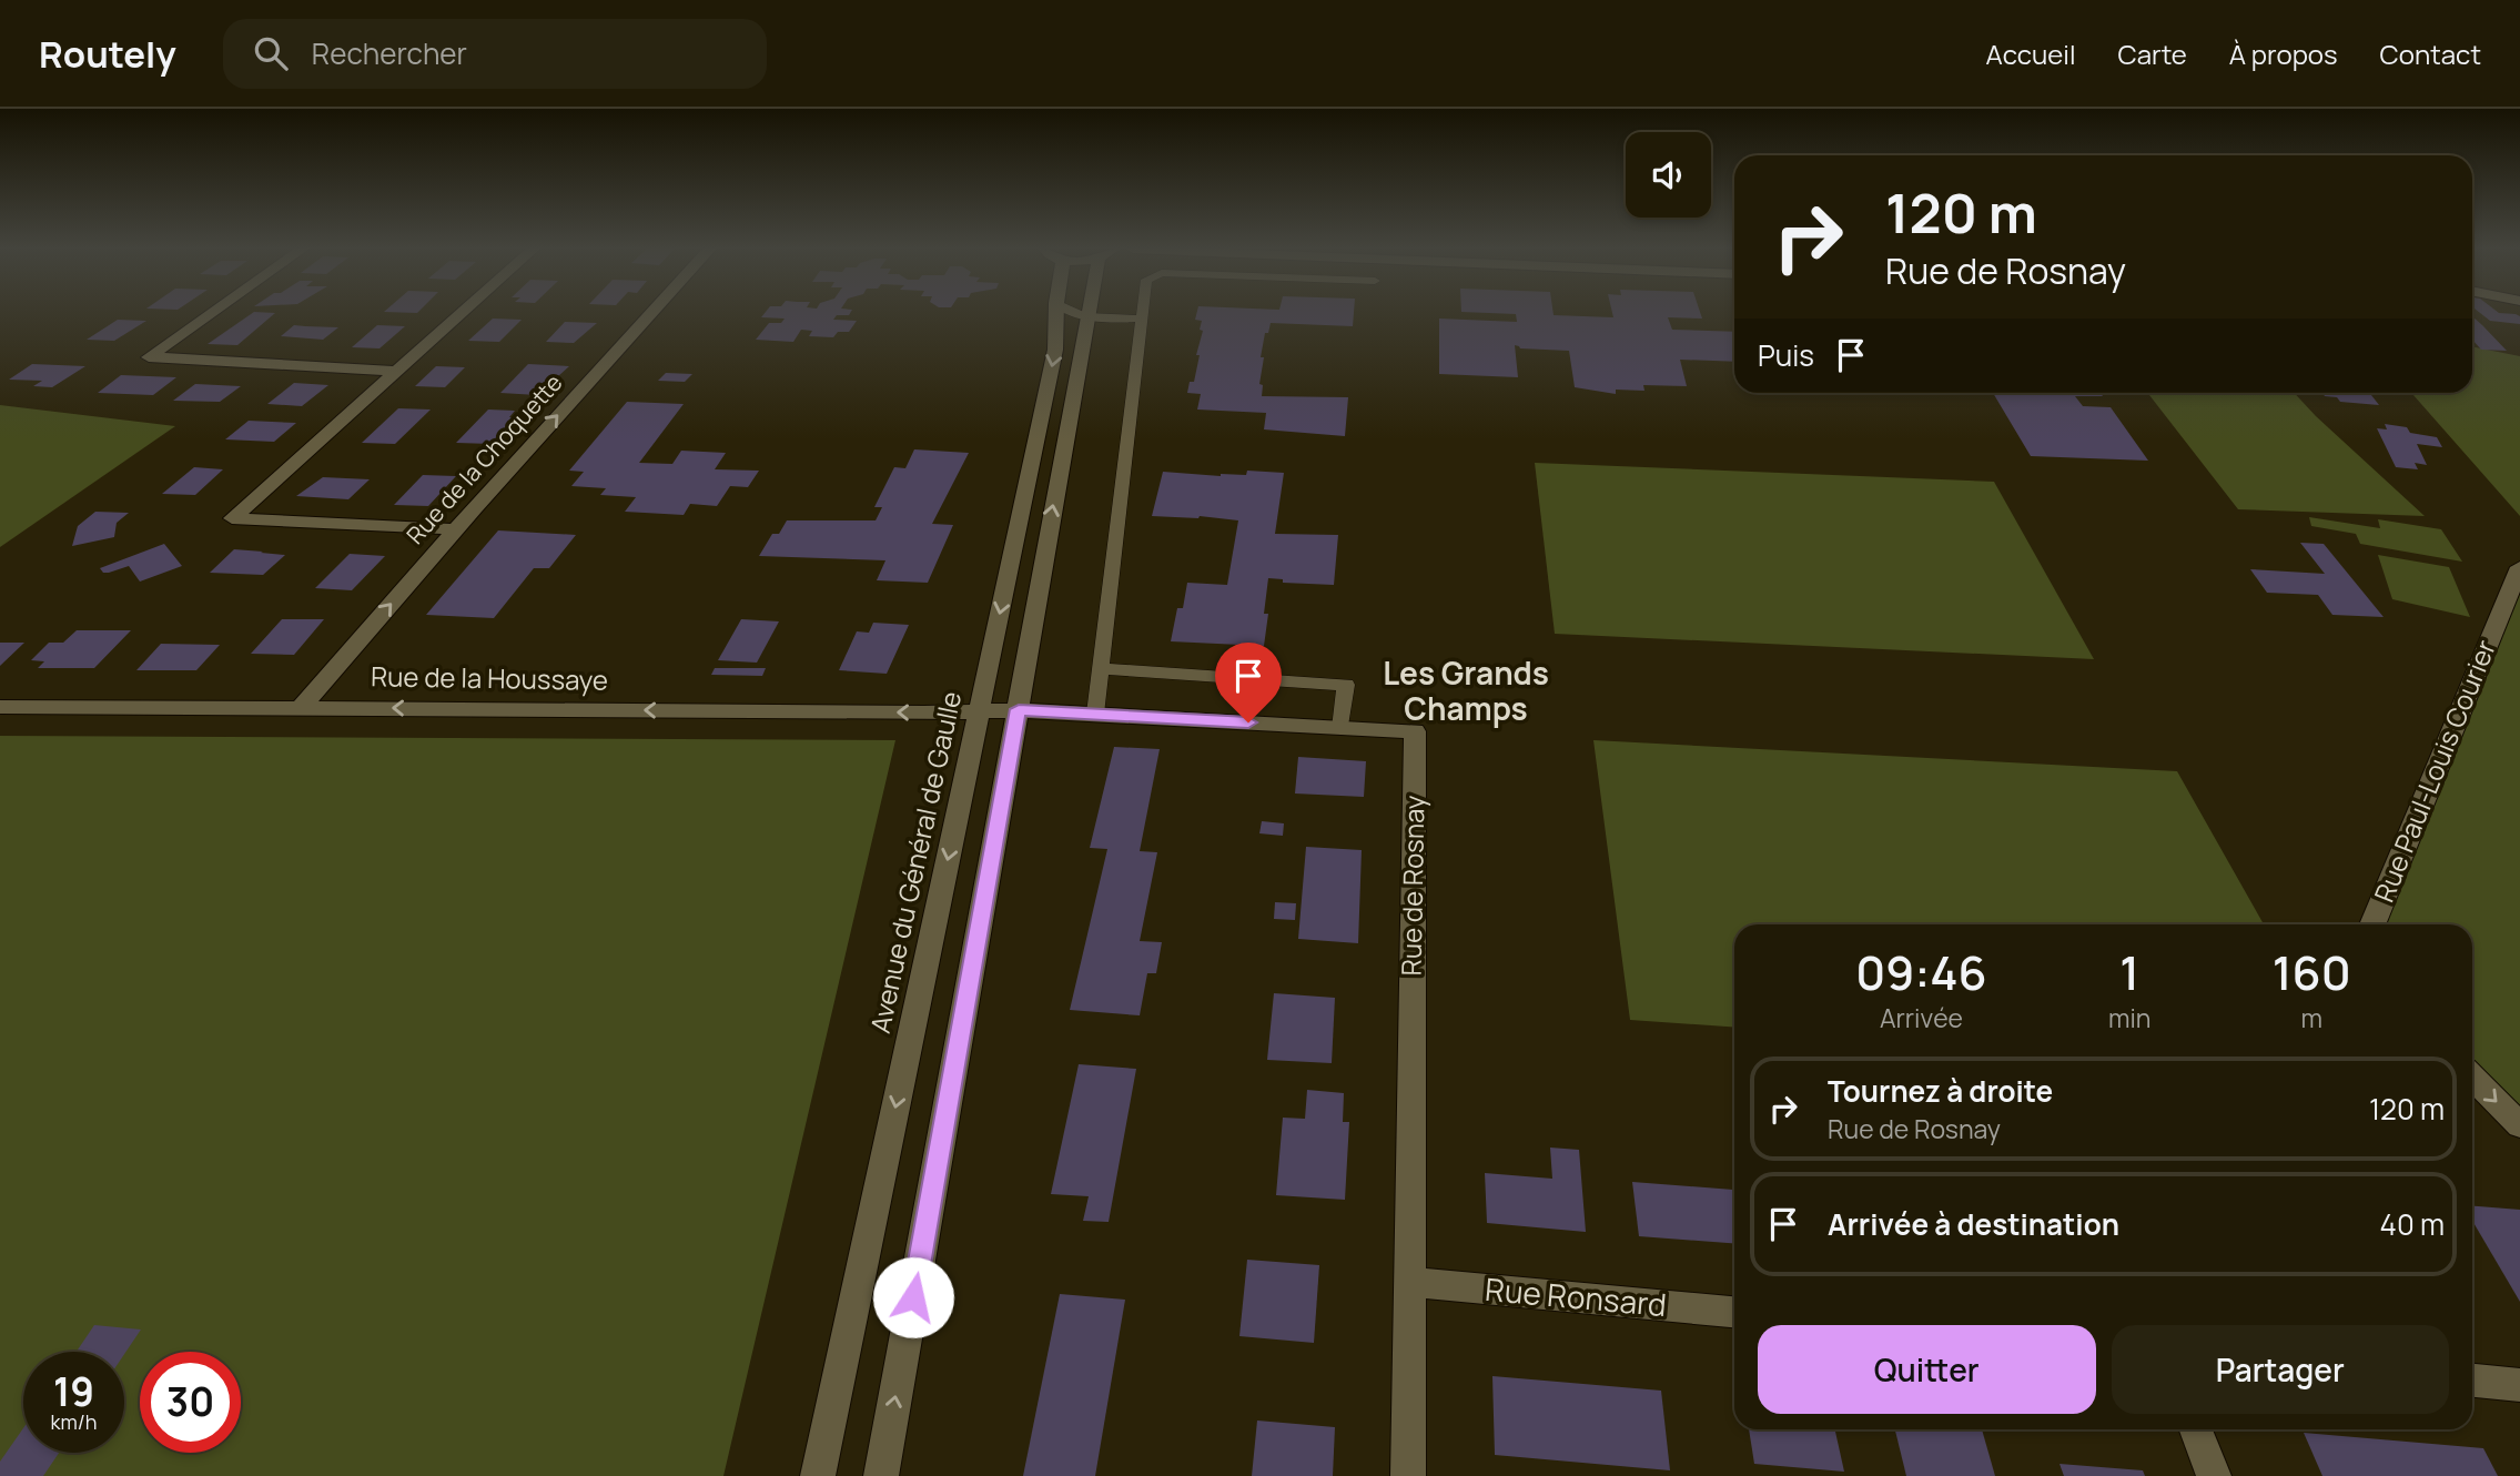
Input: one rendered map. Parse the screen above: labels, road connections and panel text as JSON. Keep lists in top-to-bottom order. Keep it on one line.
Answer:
{"streets":{"street":["Rue de la Choquette","Rue de la Houssaye","Rue Paul-Louis Courier","Avenue du Général de Gaulle","Rue de Rosnay","Rue Ronsard"]},"crossings":[["Rue de la Choquette","Rue de la Houssaye"],["Rue de la Houssaye","Avenue du Général de Gaulle"],["Rue de la Houssaye","Rue de Rosnay"],["Avenue du Général de Gaulle","Rue de Rosnay"],["Rue de Rosnay","Rue Ronsard"]],"one_way":["Rue de la Choquette","Rue de la Houssaye"],"districts":["Les Grands Champs"],"page":{"header":"Routely","search":"Rechercher","nav":["Accueil","Carte","À propos","Contact"],"turn":["120 m","Rue de Rosnay"],"then":"Puis","eta":["09:46","Arrivée","1","min","160","m"],"list":[{"name":"Tournez à droite","note":"Rue de Rosnay","value":"120 m"},{"name":"Arrivée à destination","value":"40 m"}],"buttons":["Quitter","Partager"],"speed":"19 km/h","limit":"30"}}
